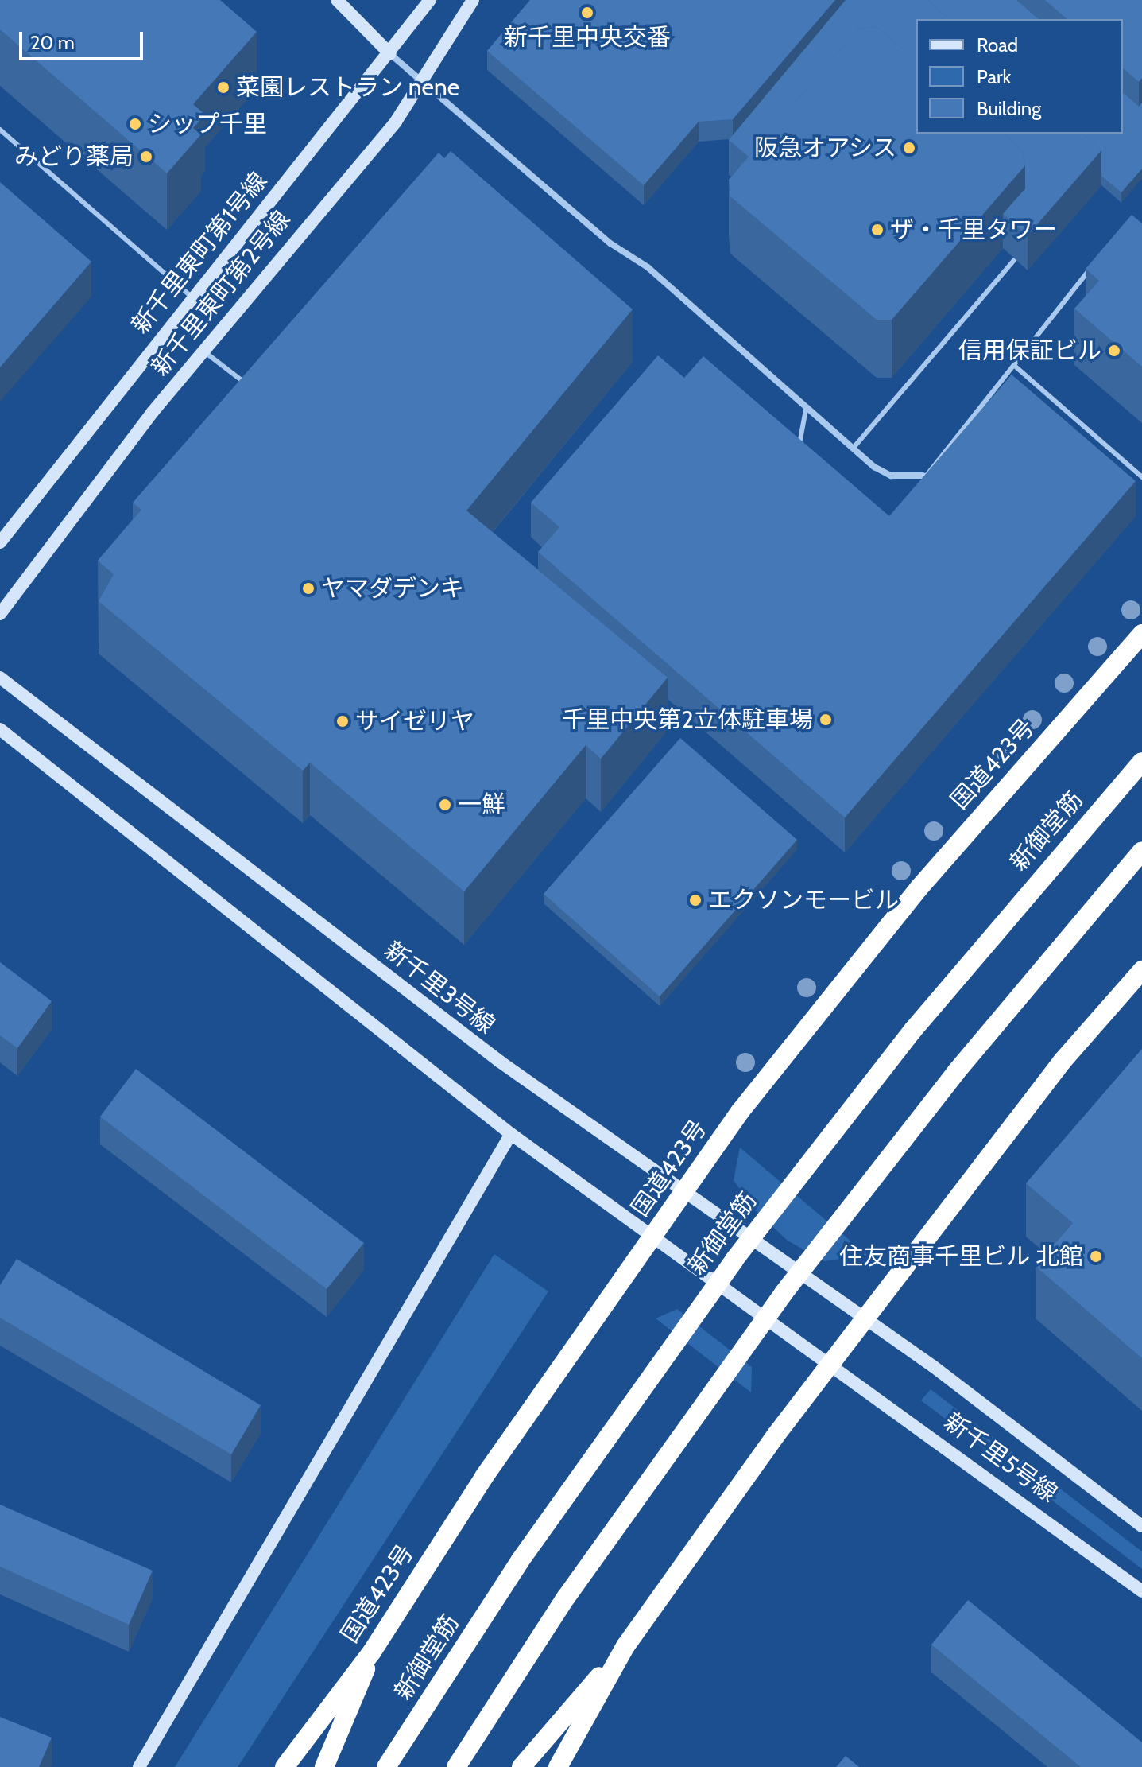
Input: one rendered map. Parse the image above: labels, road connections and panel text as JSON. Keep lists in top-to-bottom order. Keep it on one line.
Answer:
{"streets":{"highway":["国道423号","新御堂筋"],"street":["新千里東町第1号線","新千里東町第2号線","新千里3号線","新千里5号線"]},"crossings":[["国道423号","新千里3号線"],["新千里3号線","新千里5号線"]],"places":["新千里中央交番","菜園レストラン nene","シップ千里","阪急オアシス","みどり薬局","ザ・千里タワー","信用保証ビル","ヤマダデンキ","千里中央第2立体駐車場","サイゼリヤ","一鮮","エクソンモービル","住友商事千里ビル 北館"],"legend":["Road","Park","Building"],"scale_bar":"20 m"}
